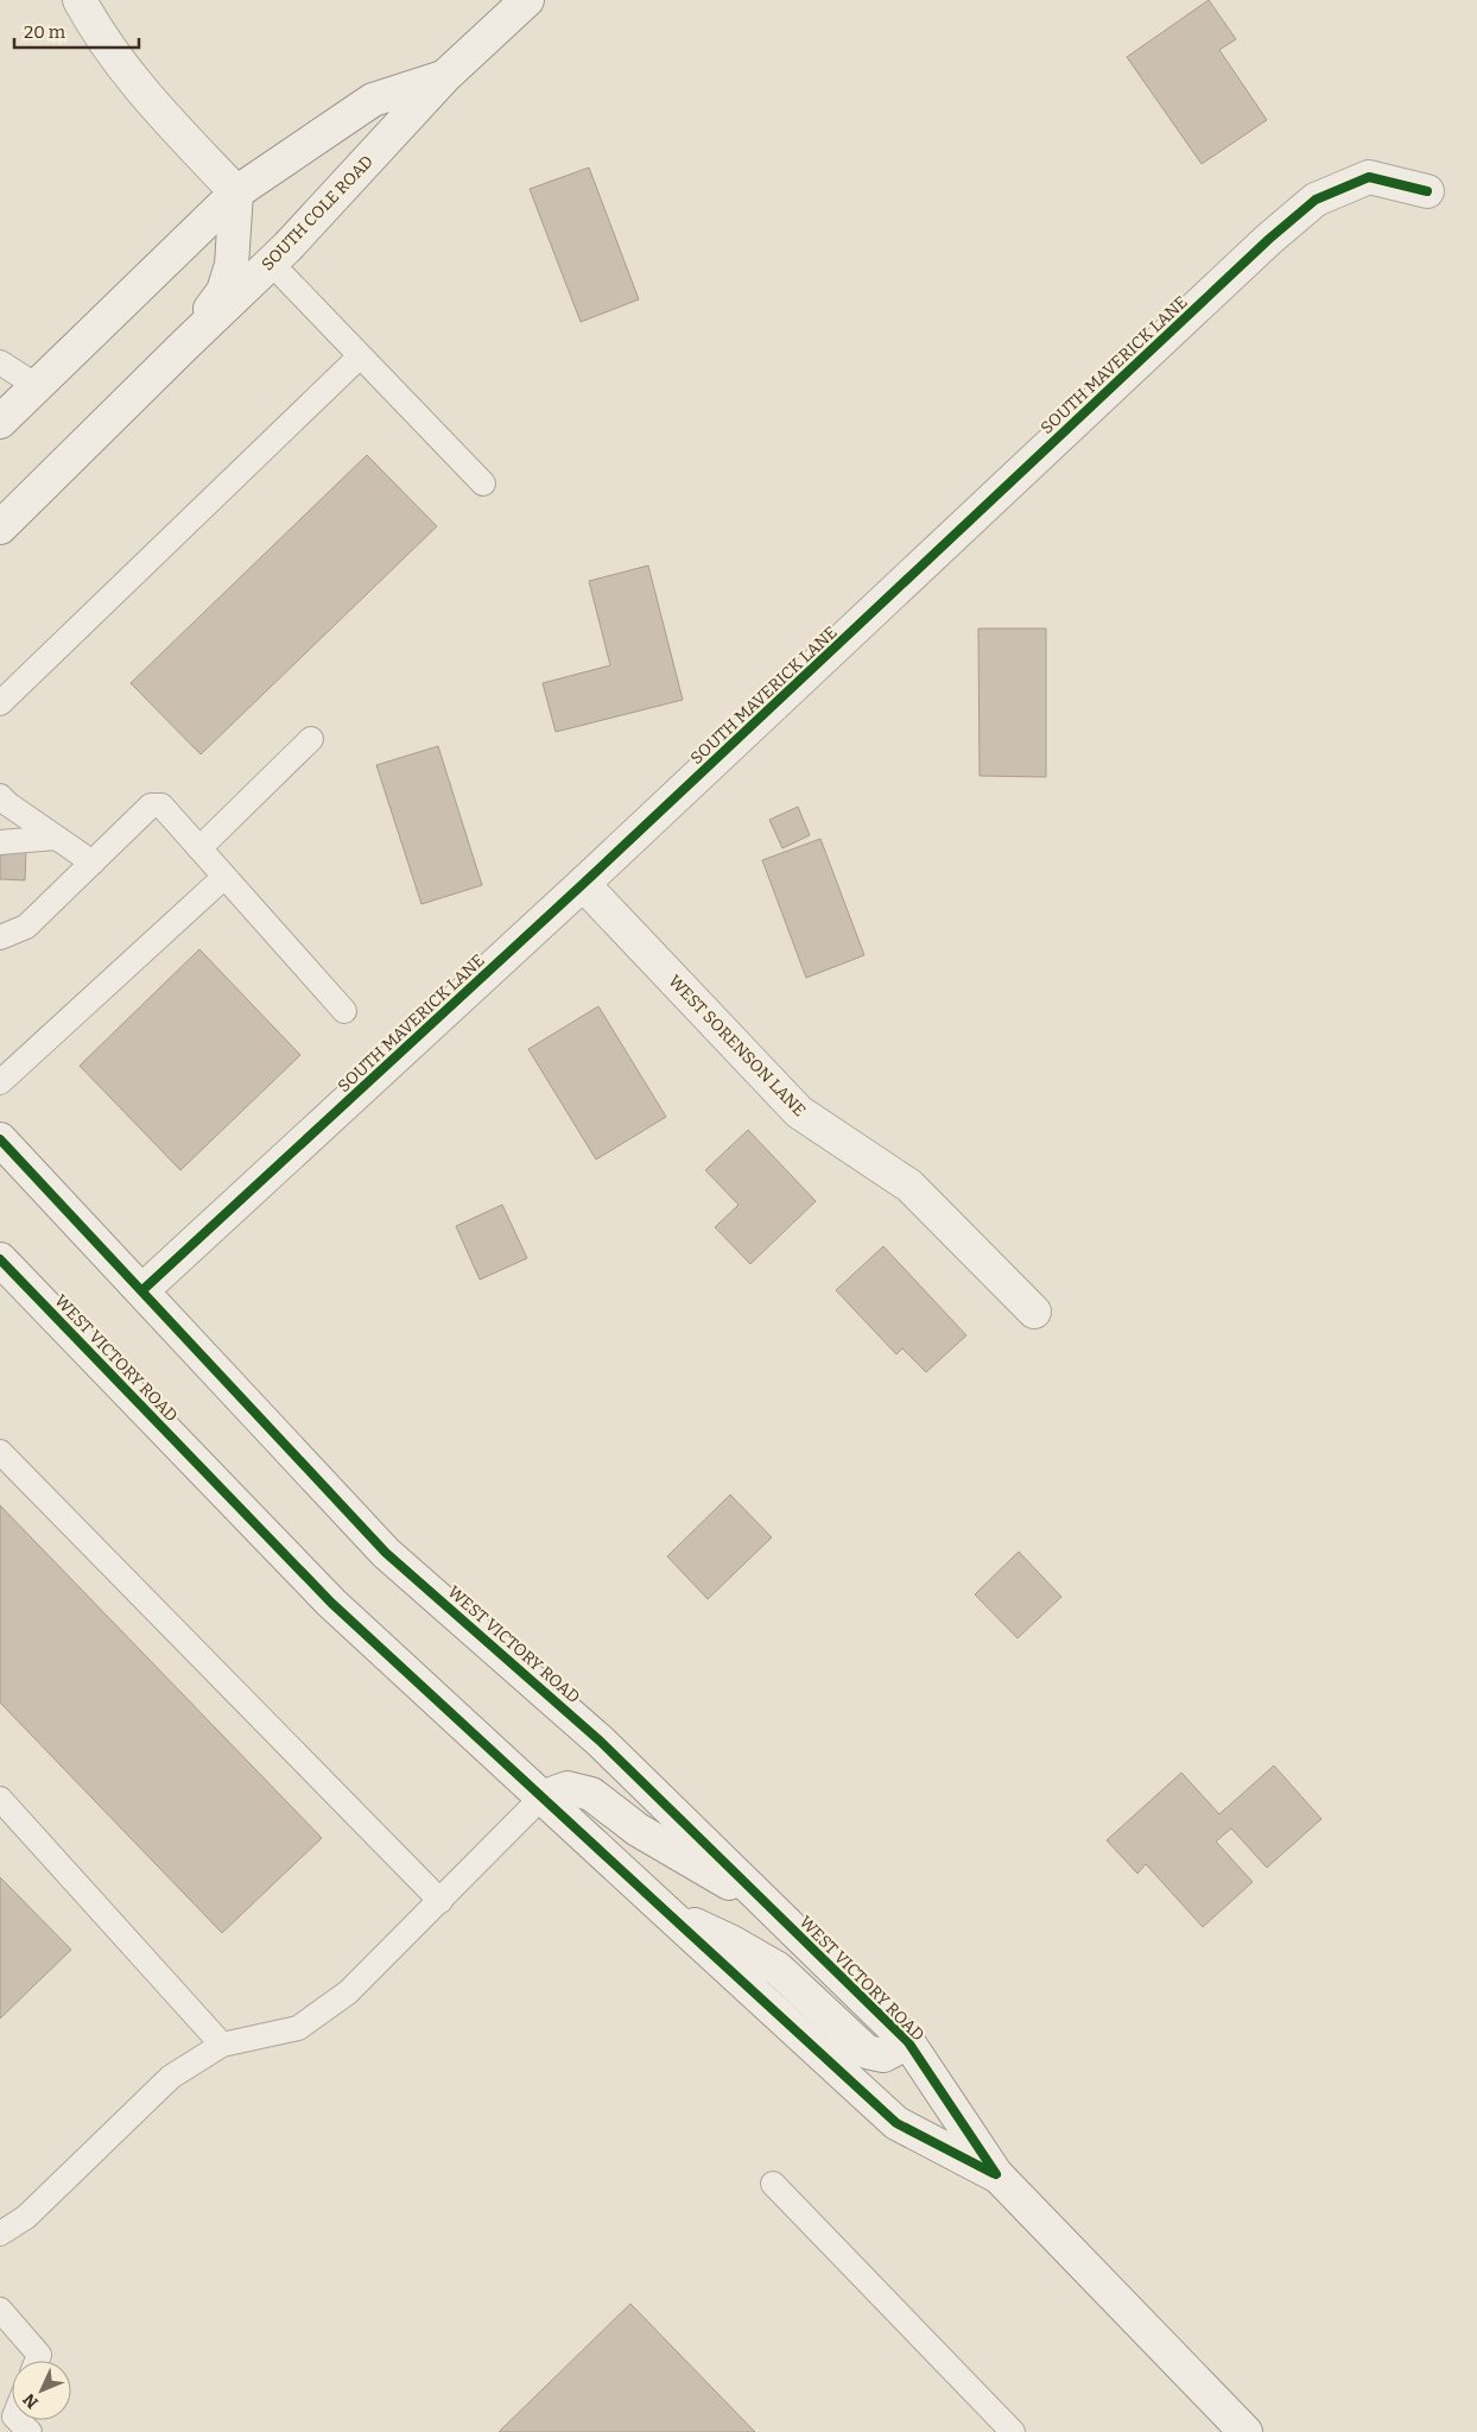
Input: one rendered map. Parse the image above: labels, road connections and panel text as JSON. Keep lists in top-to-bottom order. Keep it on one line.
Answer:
{"streets":{"main road":["SOUTH COLE ROAD","SOUTH MAVERICK LANE","WEST SORENSON LANE","WEST VICTORY ROAD"]},"crossings":[["SOUTH MAVERICK LANE","WEST SORENSON LANE"],["SOUTH MAVERICK LANE","WEST VICTORY ROAD"]],"scale_bar":"20 m","north":"bottom left"}
